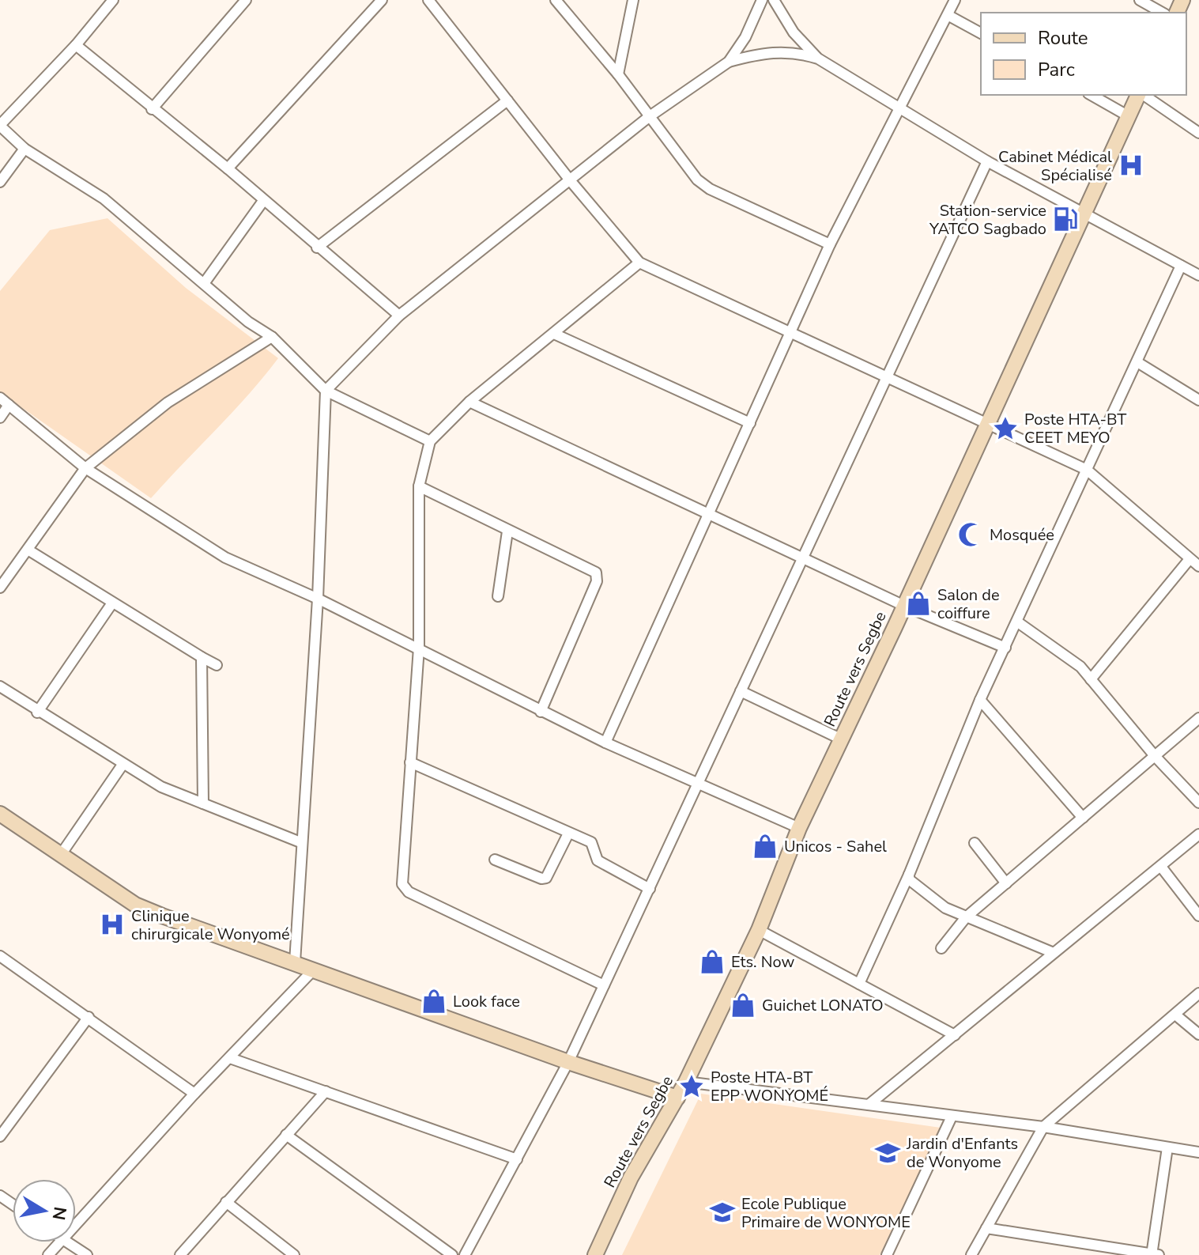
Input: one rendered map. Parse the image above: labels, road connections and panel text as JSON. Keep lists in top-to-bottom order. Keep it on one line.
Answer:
{"streets":{"main road":["Route vers Segbe"]},"places":{"hospital":["Cabinet Médical Spécialisé","Clinique chirurgicale Wonyomé"],"fuel station":["Station-service YATCO Sagbado"],"place":["Poste HTA-BT CEET MEYO","Poste HTA-BT EPP WONYOMÉ"],"mosque":["Mosquée"],"shop":["Salon de coiffure","Unicos - Sahel","Ets. Now","Look face","Guichet LONATO"],"school or university":["Jardin d'Enfants de Wonyome","Ecole Publique Primaire de WONYOME"]},"legend":["Route","Parc"],"north":"right"}
